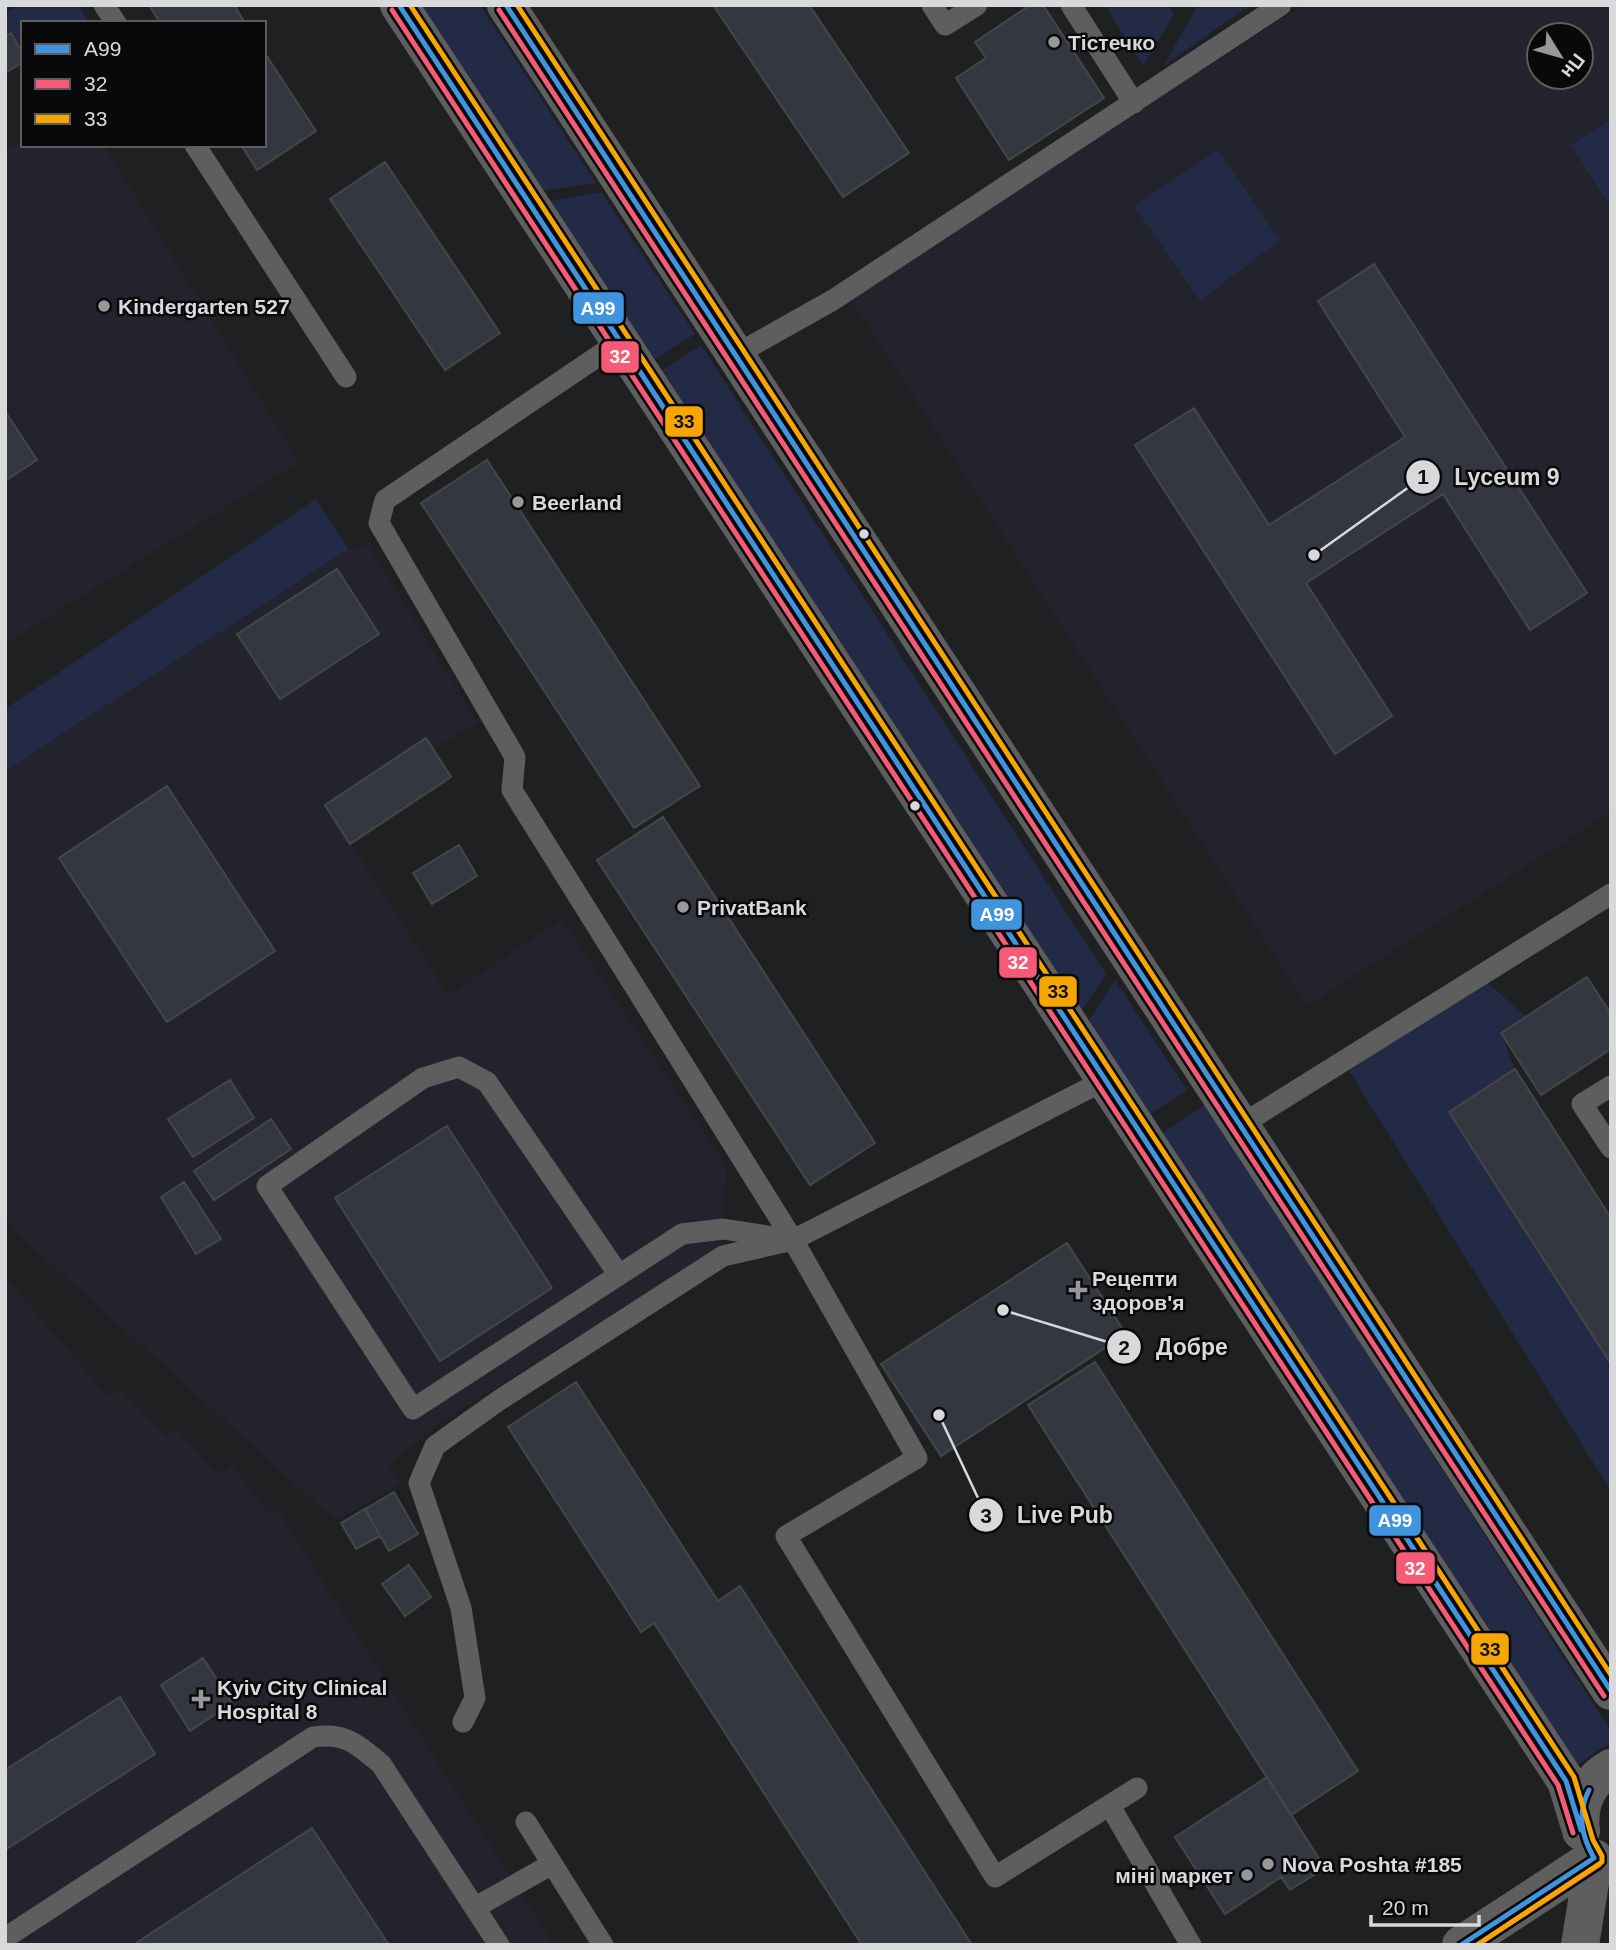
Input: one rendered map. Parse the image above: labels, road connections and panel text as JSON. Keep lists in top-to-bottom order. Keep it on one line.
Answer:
{"places":{"other":["Тістечко","Kindergarten 527","Beerland","Lyceum 9","PrivatBank","Добре","Live Pub","Nova Poshta #185","міні маркет"],"health":["Рецепти здоров'я","Kyiv City Clinical Hospital 8"]},"lines":["transit line А99","transit line 33","transit line 32"],"legend":["А99","32","33"],"scale_bar":"20 m","north":"bottom right"}
